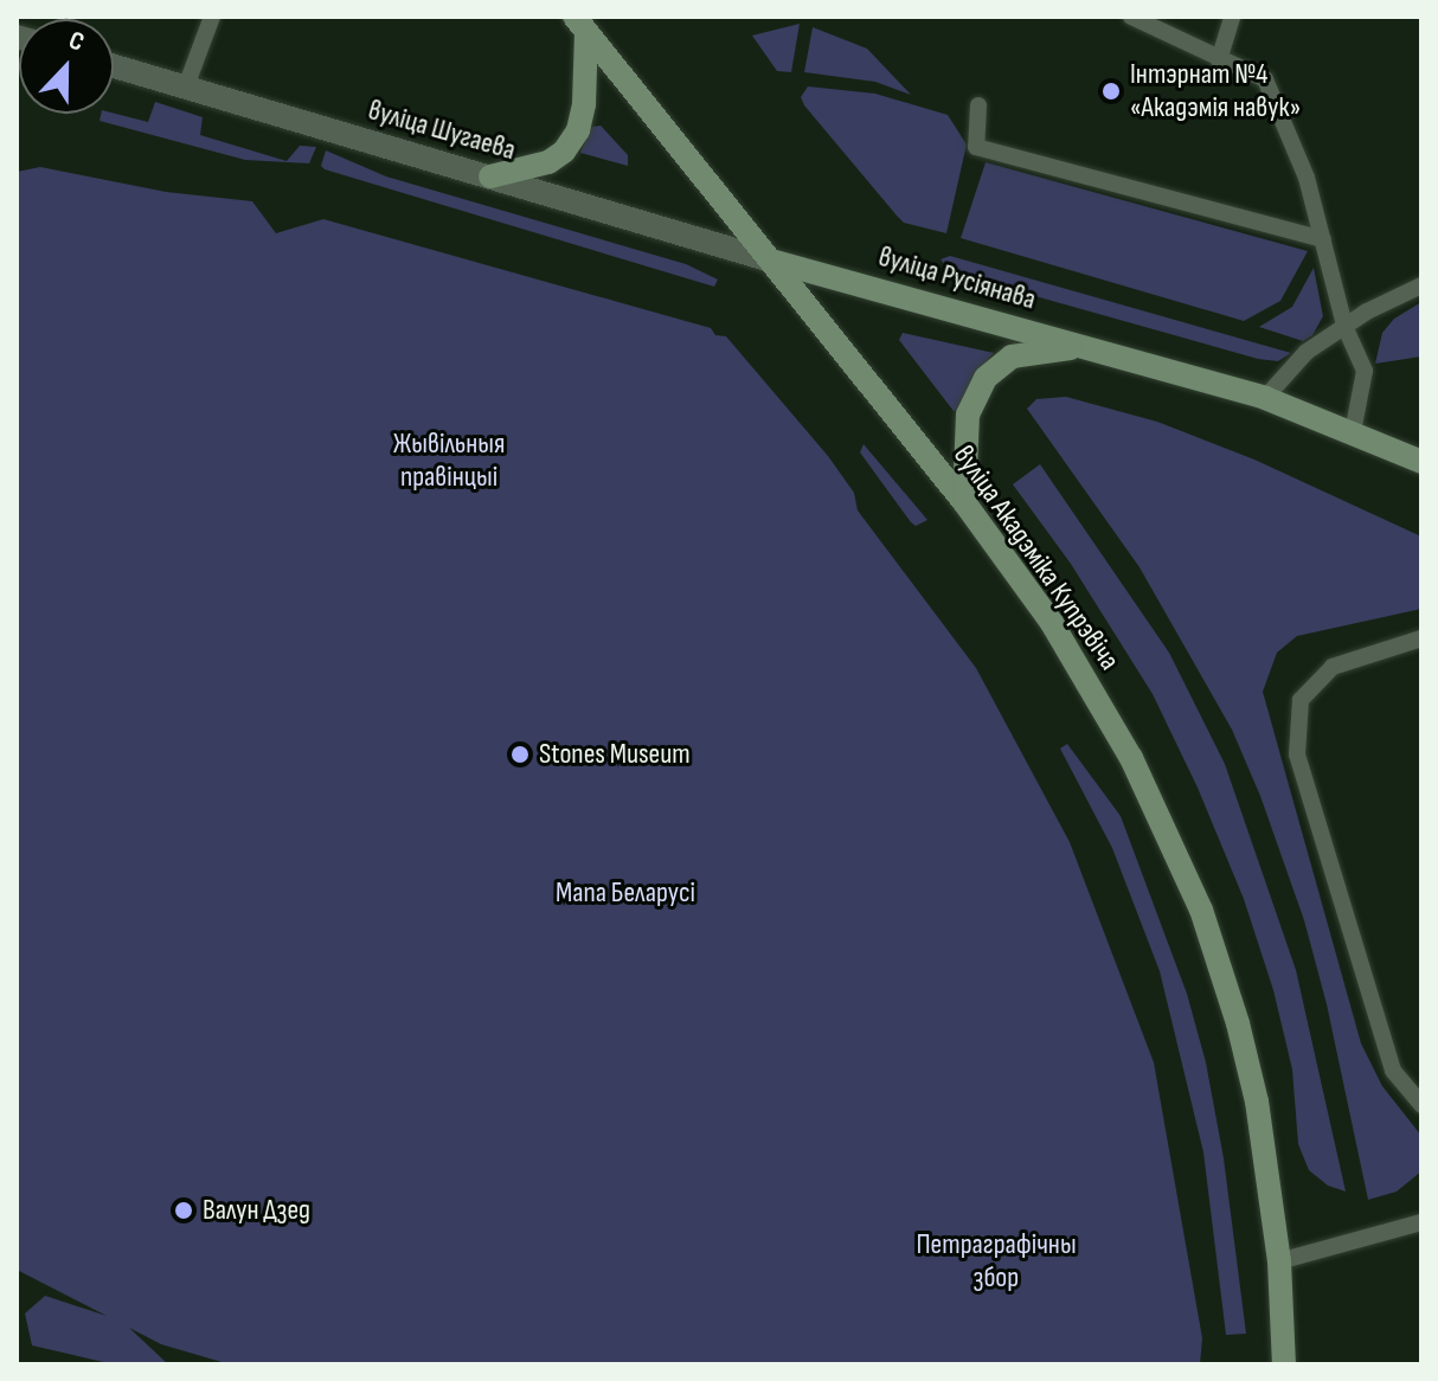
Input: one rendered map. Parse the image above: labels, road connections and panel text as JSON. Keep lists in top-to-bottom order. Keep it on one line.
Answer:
{"streets":{"main road":["вуліца Русіянава","вуліца Акадэміка Купрэвіча"],"street":["вуліца Шугаева"]},"crossings":[["вуліца Шугаева","вуліца Русіянава"],["вуліца Шугаева","вуліца Акадэміка Купрэвіча"],["вуліца Русіянава","вуліца Акадэміка Купрэвіча"]],"parks":["Жывільныя правінцыі","Мапа Беларусі","Петраграфічны збор"],"places":["Інтэрнат №4 «Акадэмія навук»","Stones Museum","Валун Дзед"],"north":"top"}
